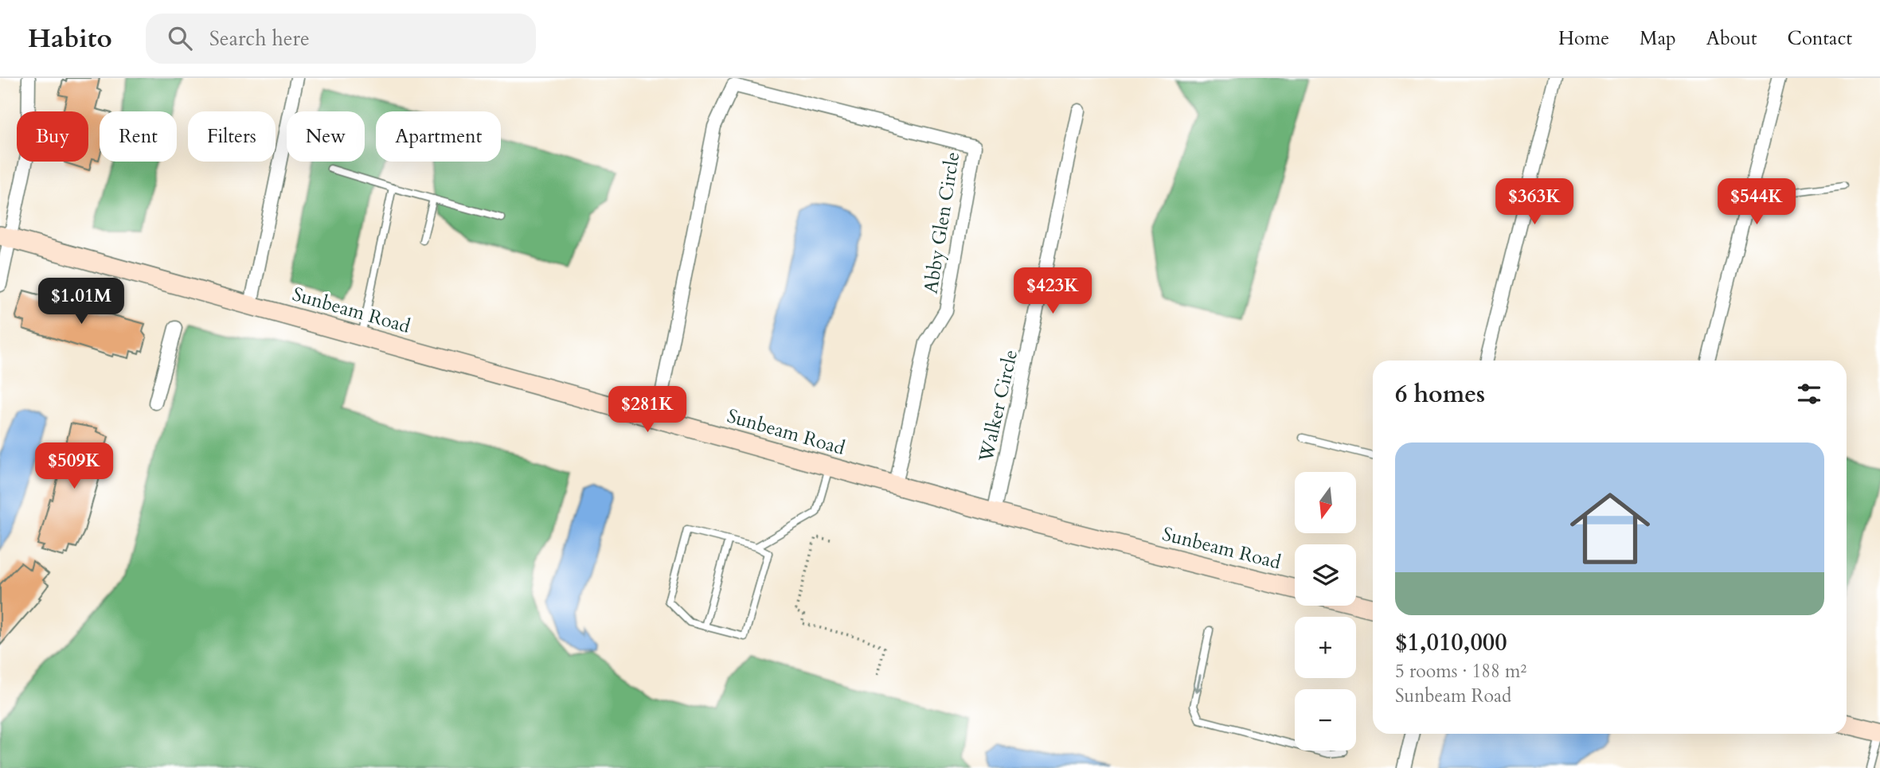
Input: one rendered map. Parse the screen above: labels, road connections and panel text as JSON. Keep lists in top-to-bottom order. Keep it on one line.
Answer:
{"streets":{"street":["Abby Glen Circle","Sunbeam Road","Walker Circle"]},"crossings":[["Abby Glen Circle","Sunbeam Road"],["Sunbeam Road","Walker Circle"]],"north":"bottom","page":{"header":"Habito","search":"Search here","nav":["Home","Map","About","Contact"],"chip":["Buy","Rent","Filters","New","Apartment"],"price":["$363K","$544K","$423K","$1.01M","$281K","$509K"],"heading":"6 homes","list":[{"name":"$1,010,000","note":"5 rooms · 188 m² · Sunbeam Road"}],"map_buttons":["+","−"]}}
